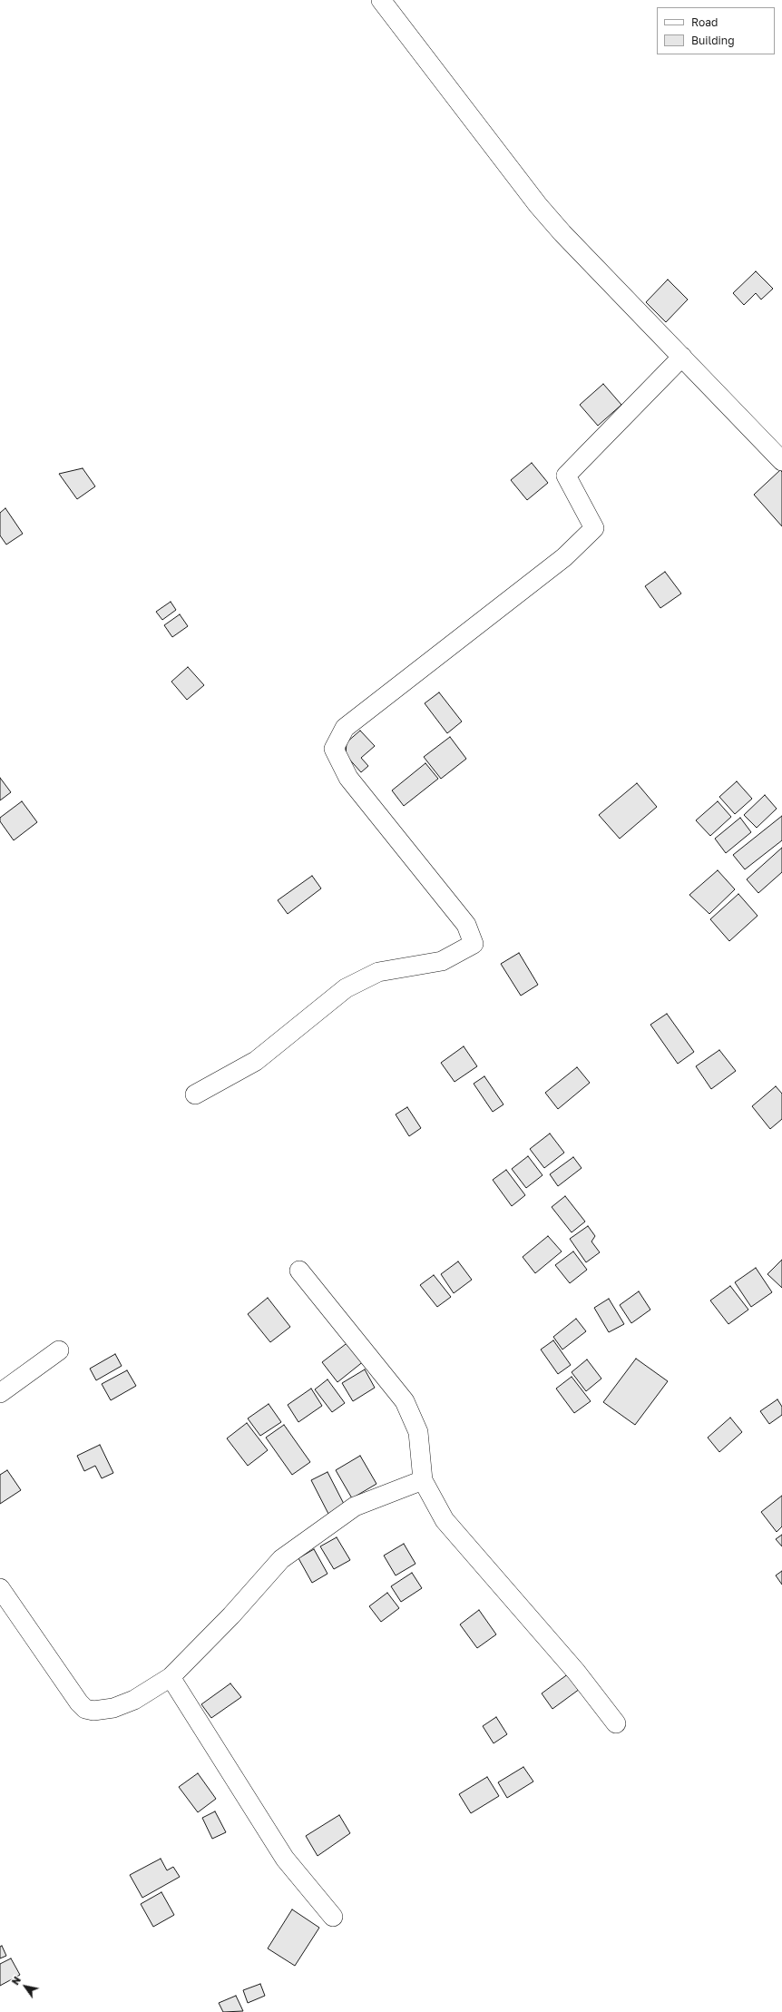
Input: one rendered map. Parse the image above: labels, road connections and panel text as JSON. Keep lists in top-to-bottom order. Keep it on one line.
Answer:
{"legend":["Road","Building"],"north":"top left"}
